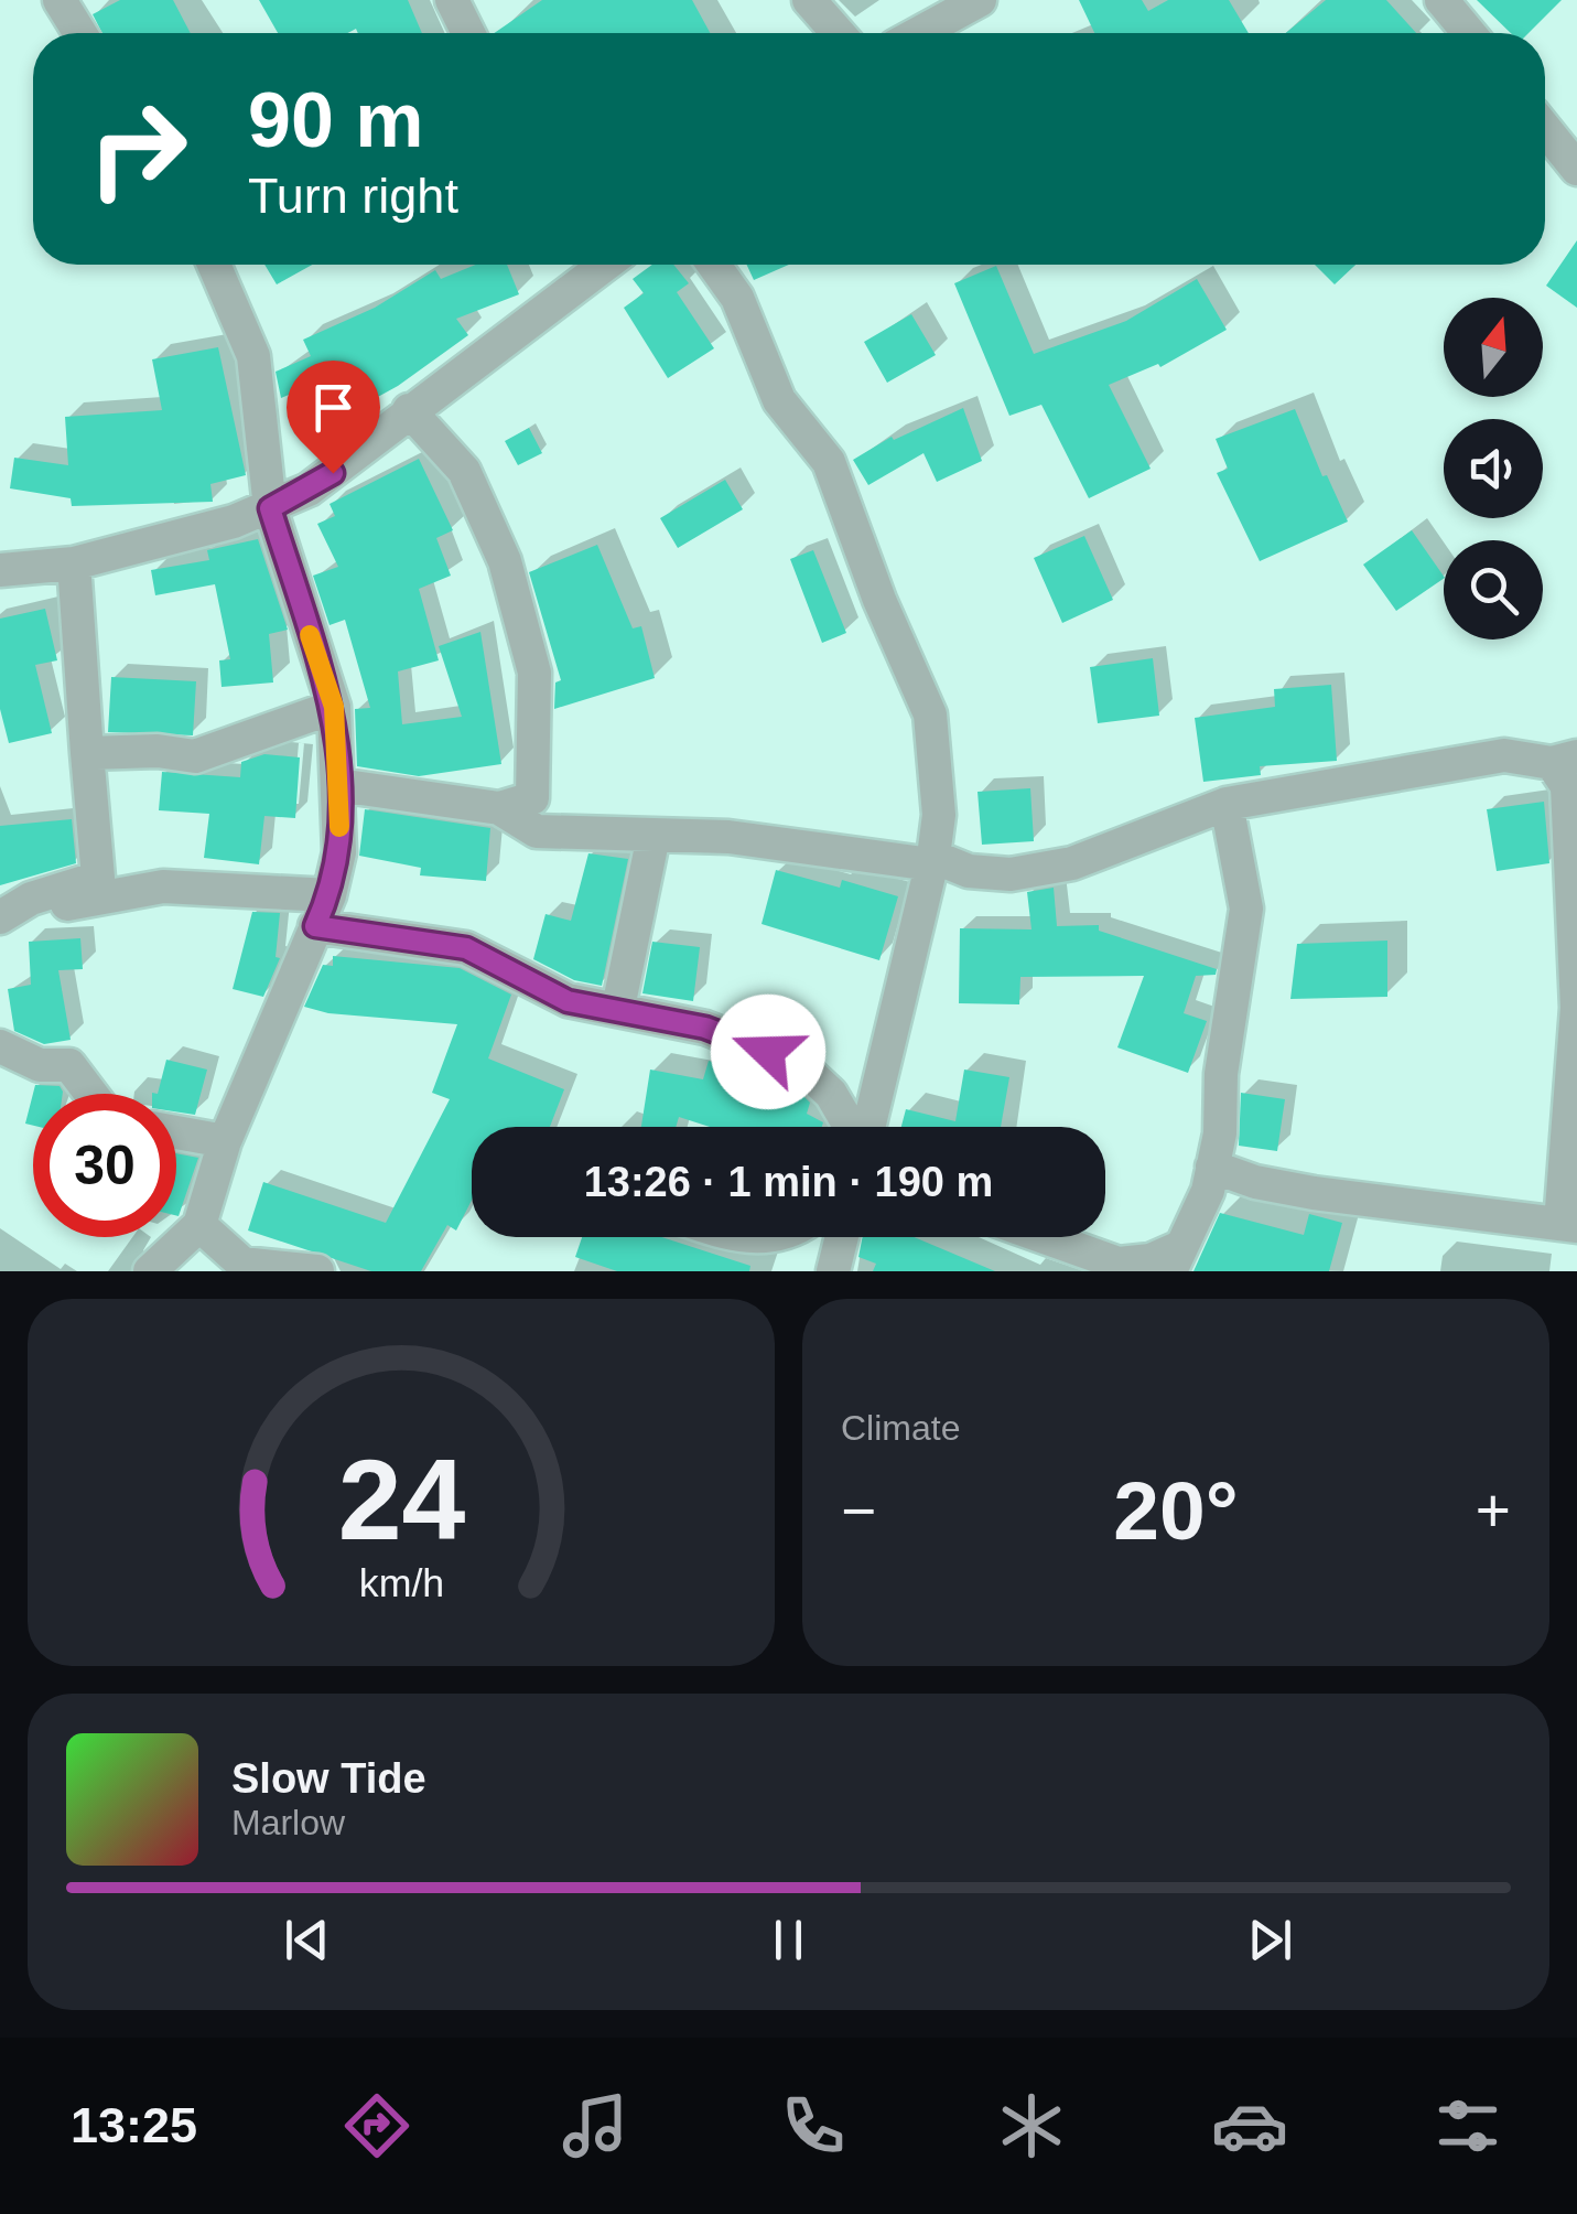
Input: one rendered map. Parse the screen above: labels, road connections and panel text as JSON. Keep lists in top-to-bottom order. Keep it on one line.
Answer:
{"north":"top","page":{"turn":["90 m","Turn right"],"limit":"30","trip":"13:26 · 1 min · 190 m","tile":"Climate","heat":["−","20°","+"],"song":["Slow Tide","Marlow"],"tabs":"13:25","gauge":["24","km/h"]}}
